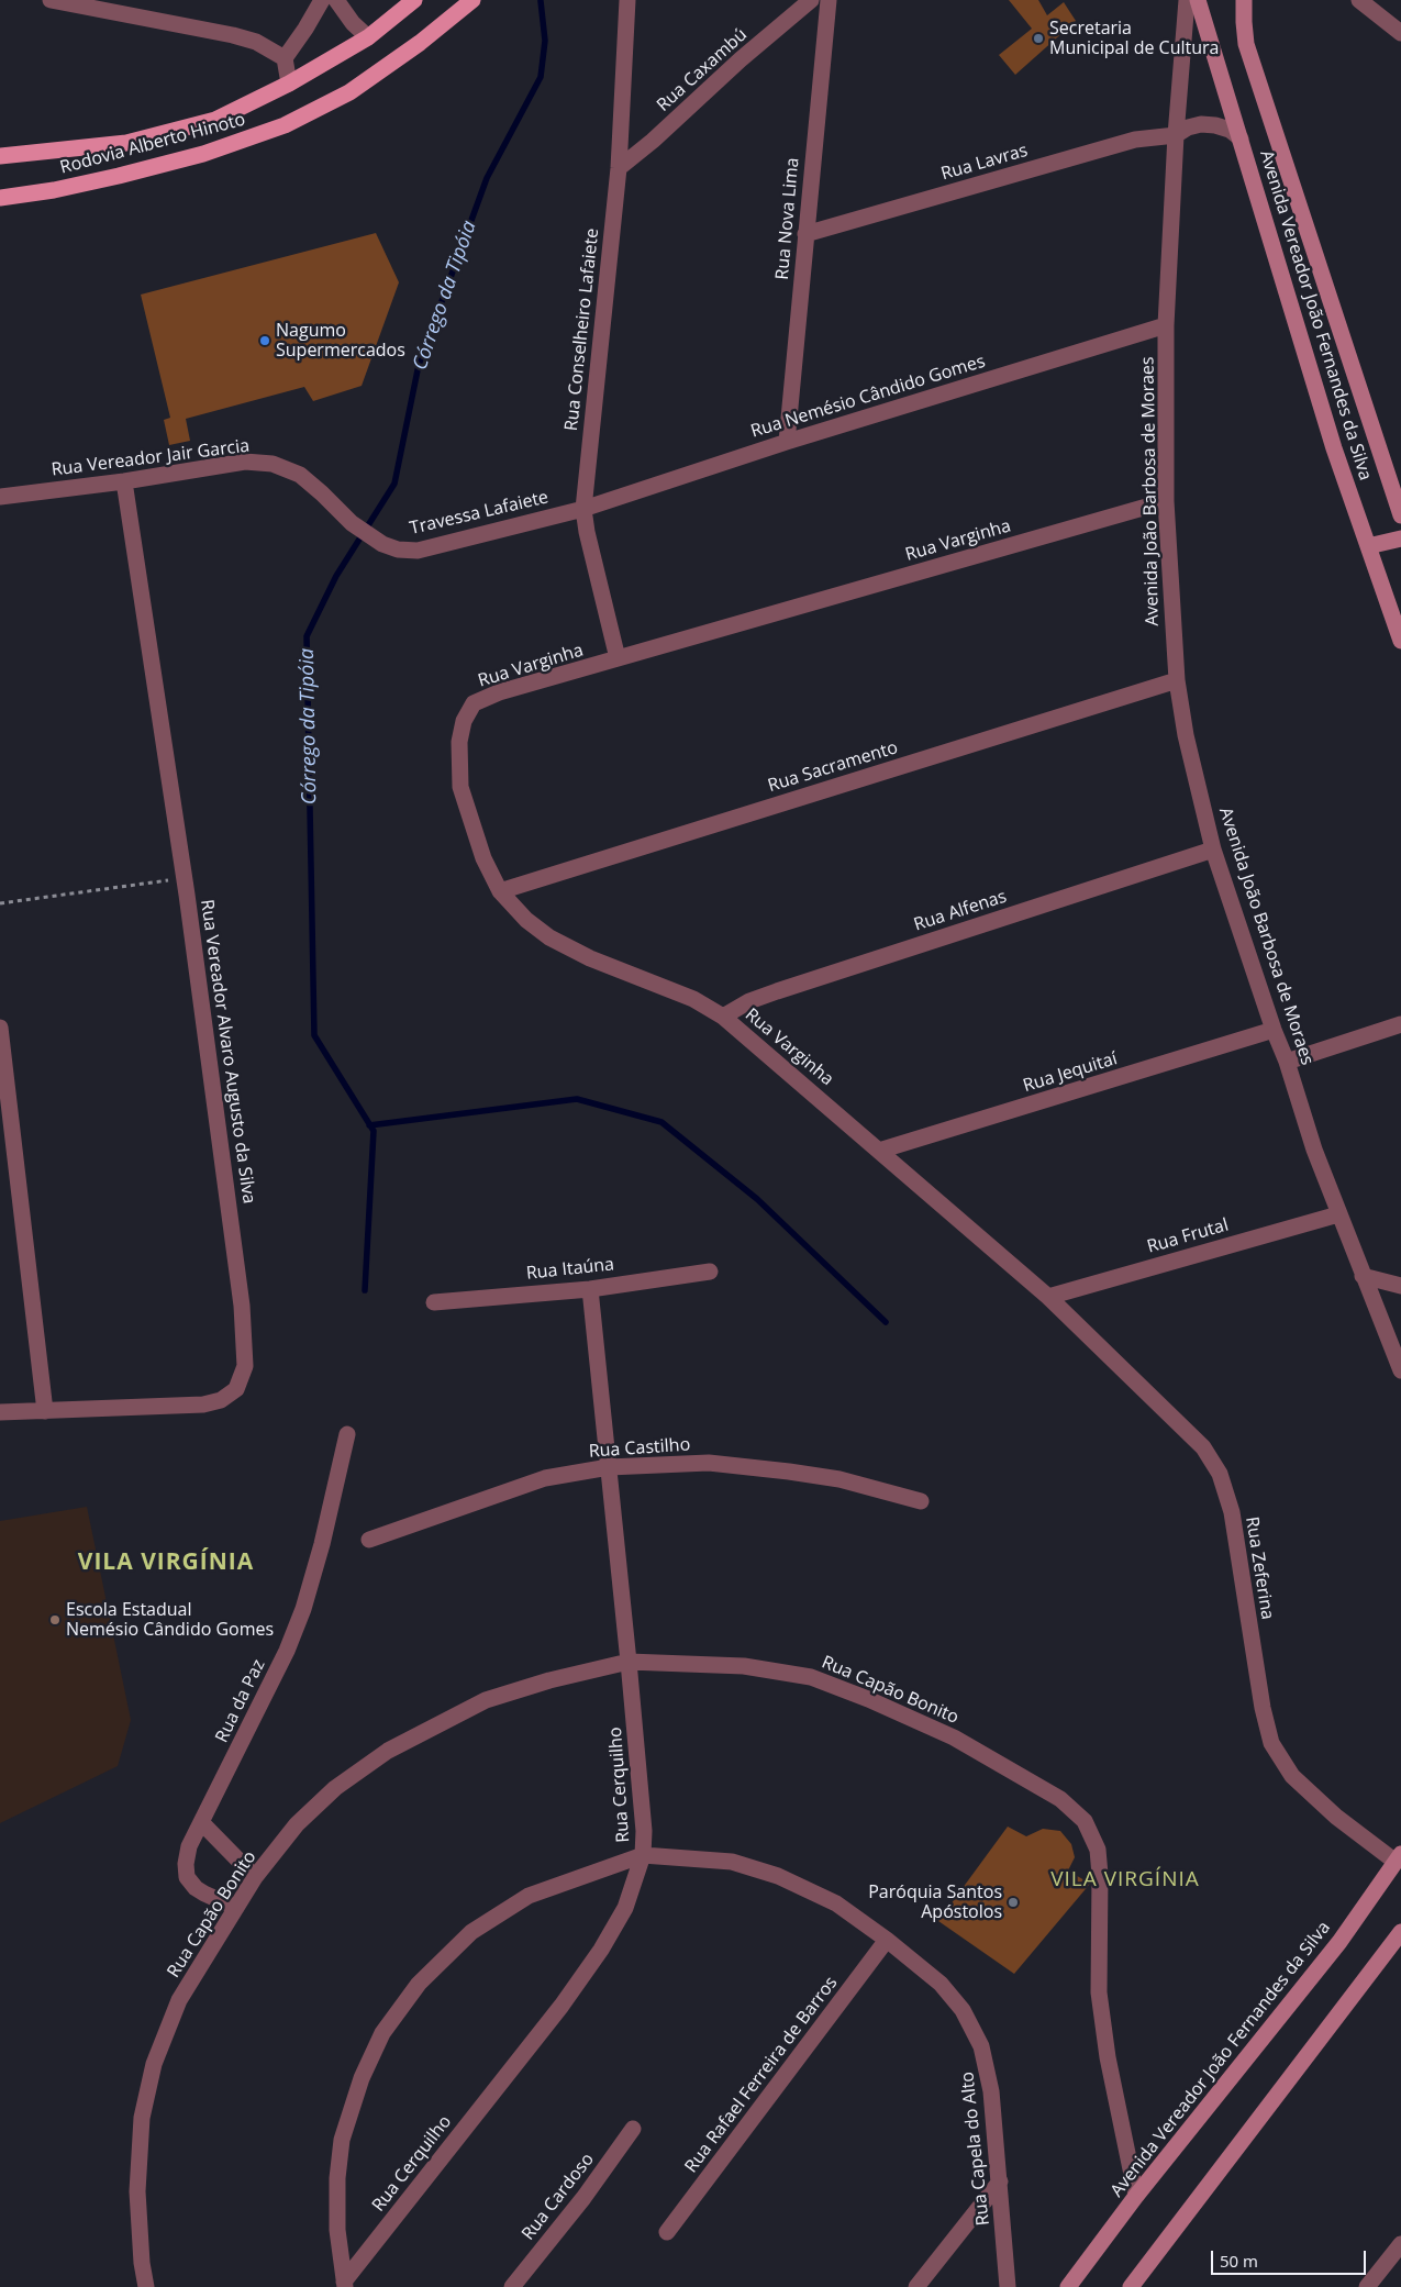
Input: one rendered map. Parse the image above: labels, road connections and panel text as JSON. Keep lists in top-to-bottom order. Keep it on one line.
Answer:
{"streets":{"main road":["Rodovia Alberto Hinoto","Avenida Vereador João Fernandes da Silva"],"street":["Rua Caxambú","Rua Lavras","Rua Nova Lima","Rua Conselheiro Lafaiete","Rua Nemésio Cândido Gomes","Rua Vereador Jair Garcia","Avenida João Barbosa de Moraes","Travessa Lafaiete","Rua Varginha","Rua Sacramento","Rua Alfenas","Rua Vereador Alvaro Augusto da Silva","Rua Jequitaí","Rua Frutal","Rua Itaúna","Rua Castilho","Rua Zeferina","Rua Capão Bonito","Rua da Paz","Rua Cerquilho","Rua Rafael Ferreira de Barros","Rua Capela do Alto","Rua Cardoso"]},"crossings":[["Rua Caxambú","Rua Conselheiro Lafaiete"],["Rua Lavras","Rua Nova Lima"],["Rua Lavras","Avenida João Barbosa de Moraes"],["Rua Nova Lima","Rua Nemésio Cândido Gomes"],["Avenida Vereador João Fernandes da Silva","Rua Zeferina"],["Avenida Vereador João Fernandes da Silva","Rua Capão Bonito"],["Rua Conselheiro Lafaiete","Rua Nemésio Cândido Gomes"],["Rua Conselheiro Lafaiete","Travessa Lafaiete"],["Rua Conselheiro Lafaiete","Rua Varginha"],["Rua Nemésio Cândido Gomes","Avenida João Barbosa de Moraes"],["Rua Nemésio Cândido Gomes","Travessa Lafaiete"],["Rua Vereador Jair Garcia","Travessa Lafaiete"],["Rua Vereador Jair Garcia","Rua Vereador Alvaro Augusto da Silva"],["Avenida João Barbosa de Moraes","Rua Varginha"],["Avenida João Barbosa de Moraes","Rua Sacramento"],["Avenida João Barbosa de Moraes","Rua Alfenas"],["Avenida João Barbosa de Moraes","Rua Jequitaí"],["Avenida João Barbosa de Moraes","Rua Frutal"],["Rua Varginha","Rua Sacramento"],["Rua Varginha","Rua Alfenas"],["Rua Varginha","Rua Jequitaí"],["Rua Varginha","Rua Frutal"],["Rua Varginha","Rua Zeferina"],["Rua Frutal","Rua Zeferina"],["Rua Itaúna","Rua Cerquilho"],["Rua Castilho","Rua Cerquilho"],["Rua Capão Bonito","Rua da Paz"],["Rua Capão Bonito","Rua Cerquilho"],["Rua Cerquilho","Rua Capela do Alto"],["Rua Rafael Ferreira de Barros","Rua Capela do Alto"]],"districts":["VILA VIRGÍNIA","VILA VIRGÍNIA"],"water":["Córrego da Tipóia"],"places":["Secretaria Municipal de Cultura","Nagumo Supermercados","Escola Estadual Nemésio Cândido Gomes","Paróquia Santos Apóstolos"],"scale_bar":"50 m"}
